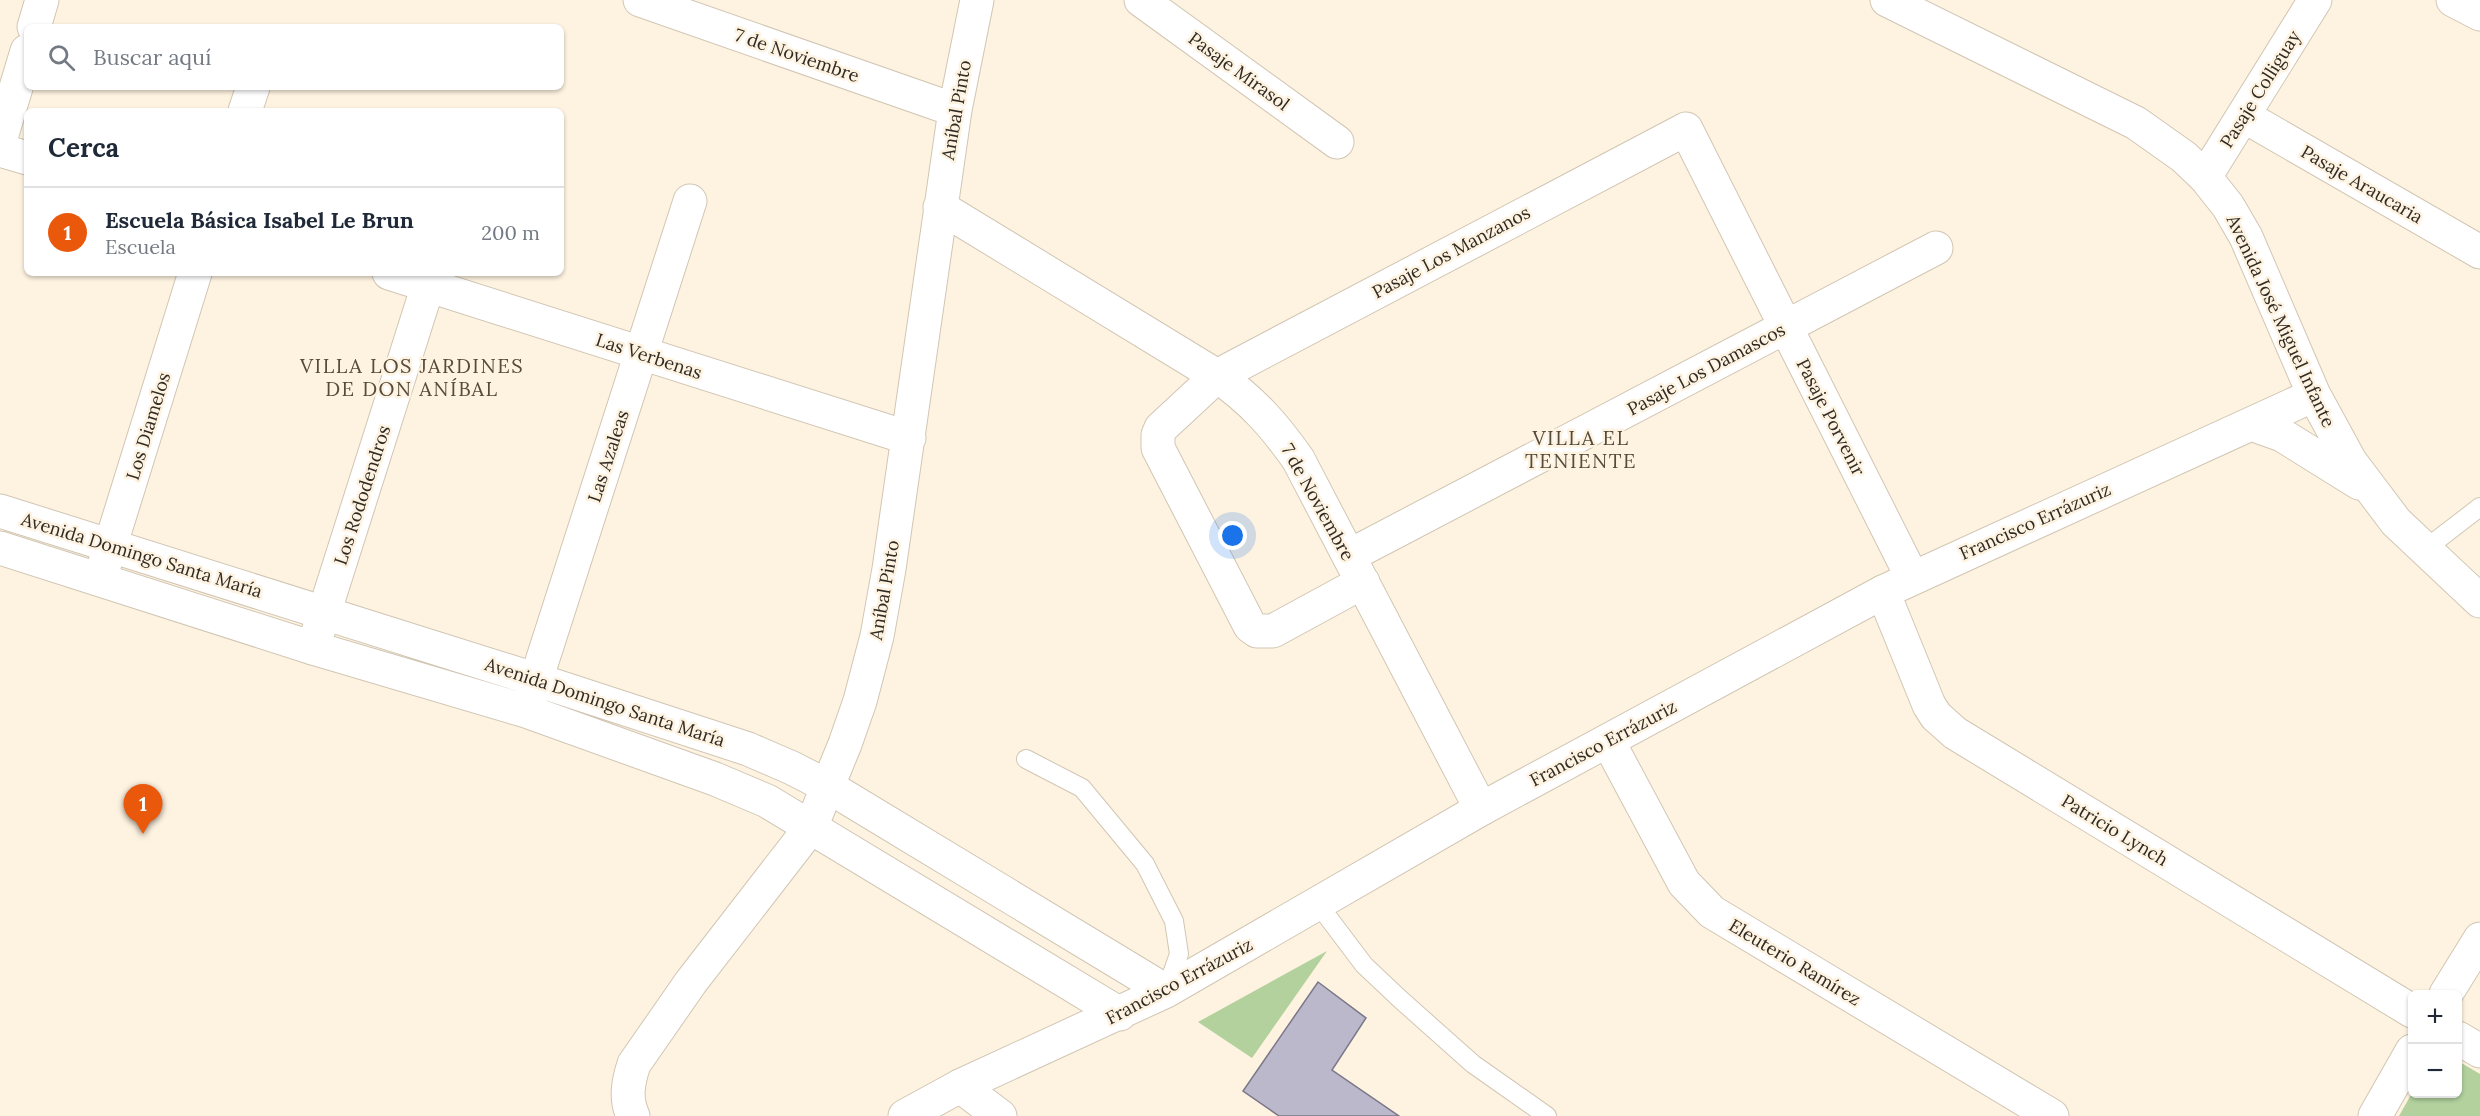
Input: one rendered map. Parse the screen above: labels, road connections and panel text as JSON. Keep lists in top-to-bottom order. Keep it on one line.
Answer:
{"streets":{"street":["7 de Noviembre","Pasaje Mirasol","Pasaje Colliguay","Aníbal Pinto","Pasaje Araucaria","Pasaje Los Manzanos","Avenida José Miguel Infante","Las Verbenas","Pasaje Los Damascos","Pasaje Porvenir","Los Diamelos","Las Azaleas","Los Rododendros","Francisco Errázuriz","Avenida Domingo Santa María","Patricio Lynch","Eleuterio Ramírez"]},"crossings":[["7 de Noviembre","Aníbal Pinto"],["7 de Noviembre","Pasaje Los Manzanos"],["7 de Noviembre","Pasaje Los Damascos"],["7 de Noviembre","Francisco Errázuriz"],["Pasaje Colliguay","Pasaje Araucaria"],["Pasaje Colliguay","Avenida José Miguel Infante"],["Aníbal Pinto","Las Verbenas"],["Aníbal Pinto","Avenida Domingo Santa María"],["Pasaje Los Manzanos","Pasaje Porvenir"],["Avenida José Miguel Infante","Francisco Errázuriz"],["Las Verbenas","Las Azaleas"],["Las Verbenas","Los Rododendros"],["Pasaje Los Damascos","Pasaje Porvenir"],["Pasaje Porvenir","Francisco Errázuriz"],["Pasaje Porvenir","Patricio Lynch"],["Los Diamelos","Avenida Domingo Santa María"],["Las Azaleas","Avenida Domingo Santa María"],["Los Rododendros","Avenida Domingo Santa María"],["Francisco Errázuriz","Avenida Domingo Santa María"],["Francisco Errázuriz","Patricio Lynch"],["Francisco Errázuriz","Eleuterio Ramírez"]],"districts":["VILLA LOS JARDINES DE DON ANÍBAL","VILLA EL TENIENTE"],"page":{"search":"Buscar aquí","heading":"Cerca","list":[{"mark":"1","name":"Escuela Básica Isabel Le Brun","note":"Escuela","value":"200 m"}],"pins":"1","map_buttons":["+","−"]}}
